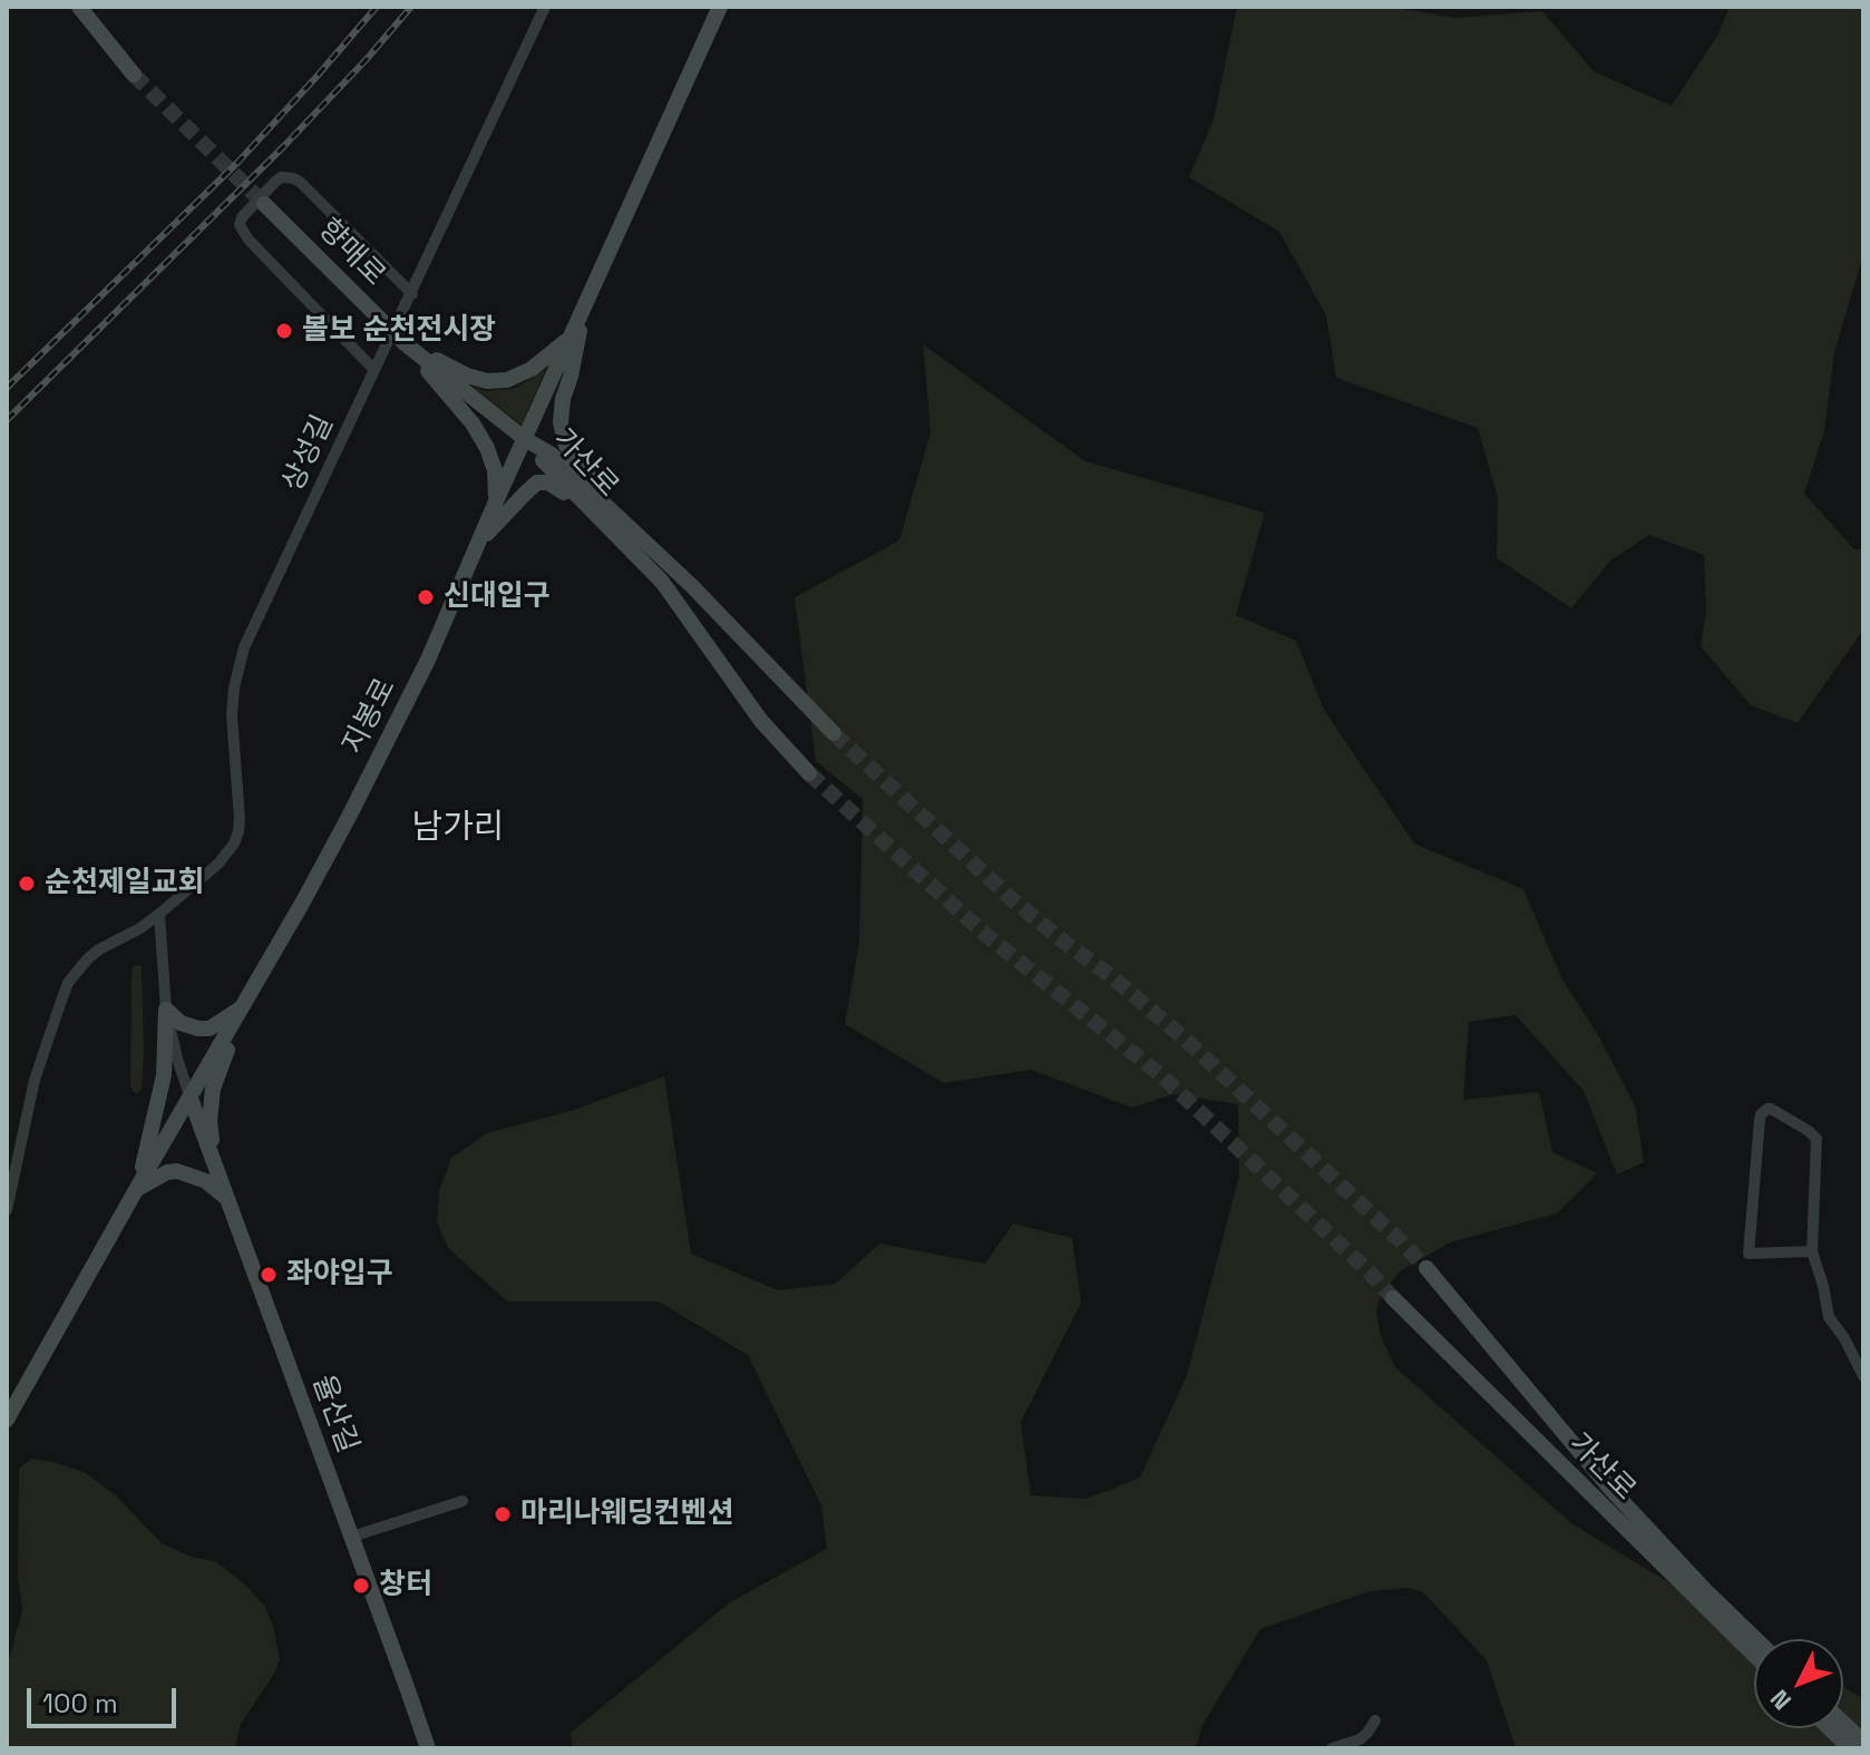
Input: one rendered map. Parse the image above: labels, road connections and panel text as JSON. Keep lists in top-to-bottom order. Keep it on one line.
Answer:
{"streets":{"main road":["향매로","가산로","지봉로","율산길"],"street":["상성길"]},"crossings":[["향매로","상성길"],["향매로","가산로"],["향매로","지봉로"],["가산로","지봉로"],["지봉로","율산길"]],"districts":["남가리"],"places":["볼보 순천전시장","신대입구","순천제일교회","좌야입구","마리나웨딩컨벤션","창터"],"scale_bar":"100 m","north":"bottom left"}
